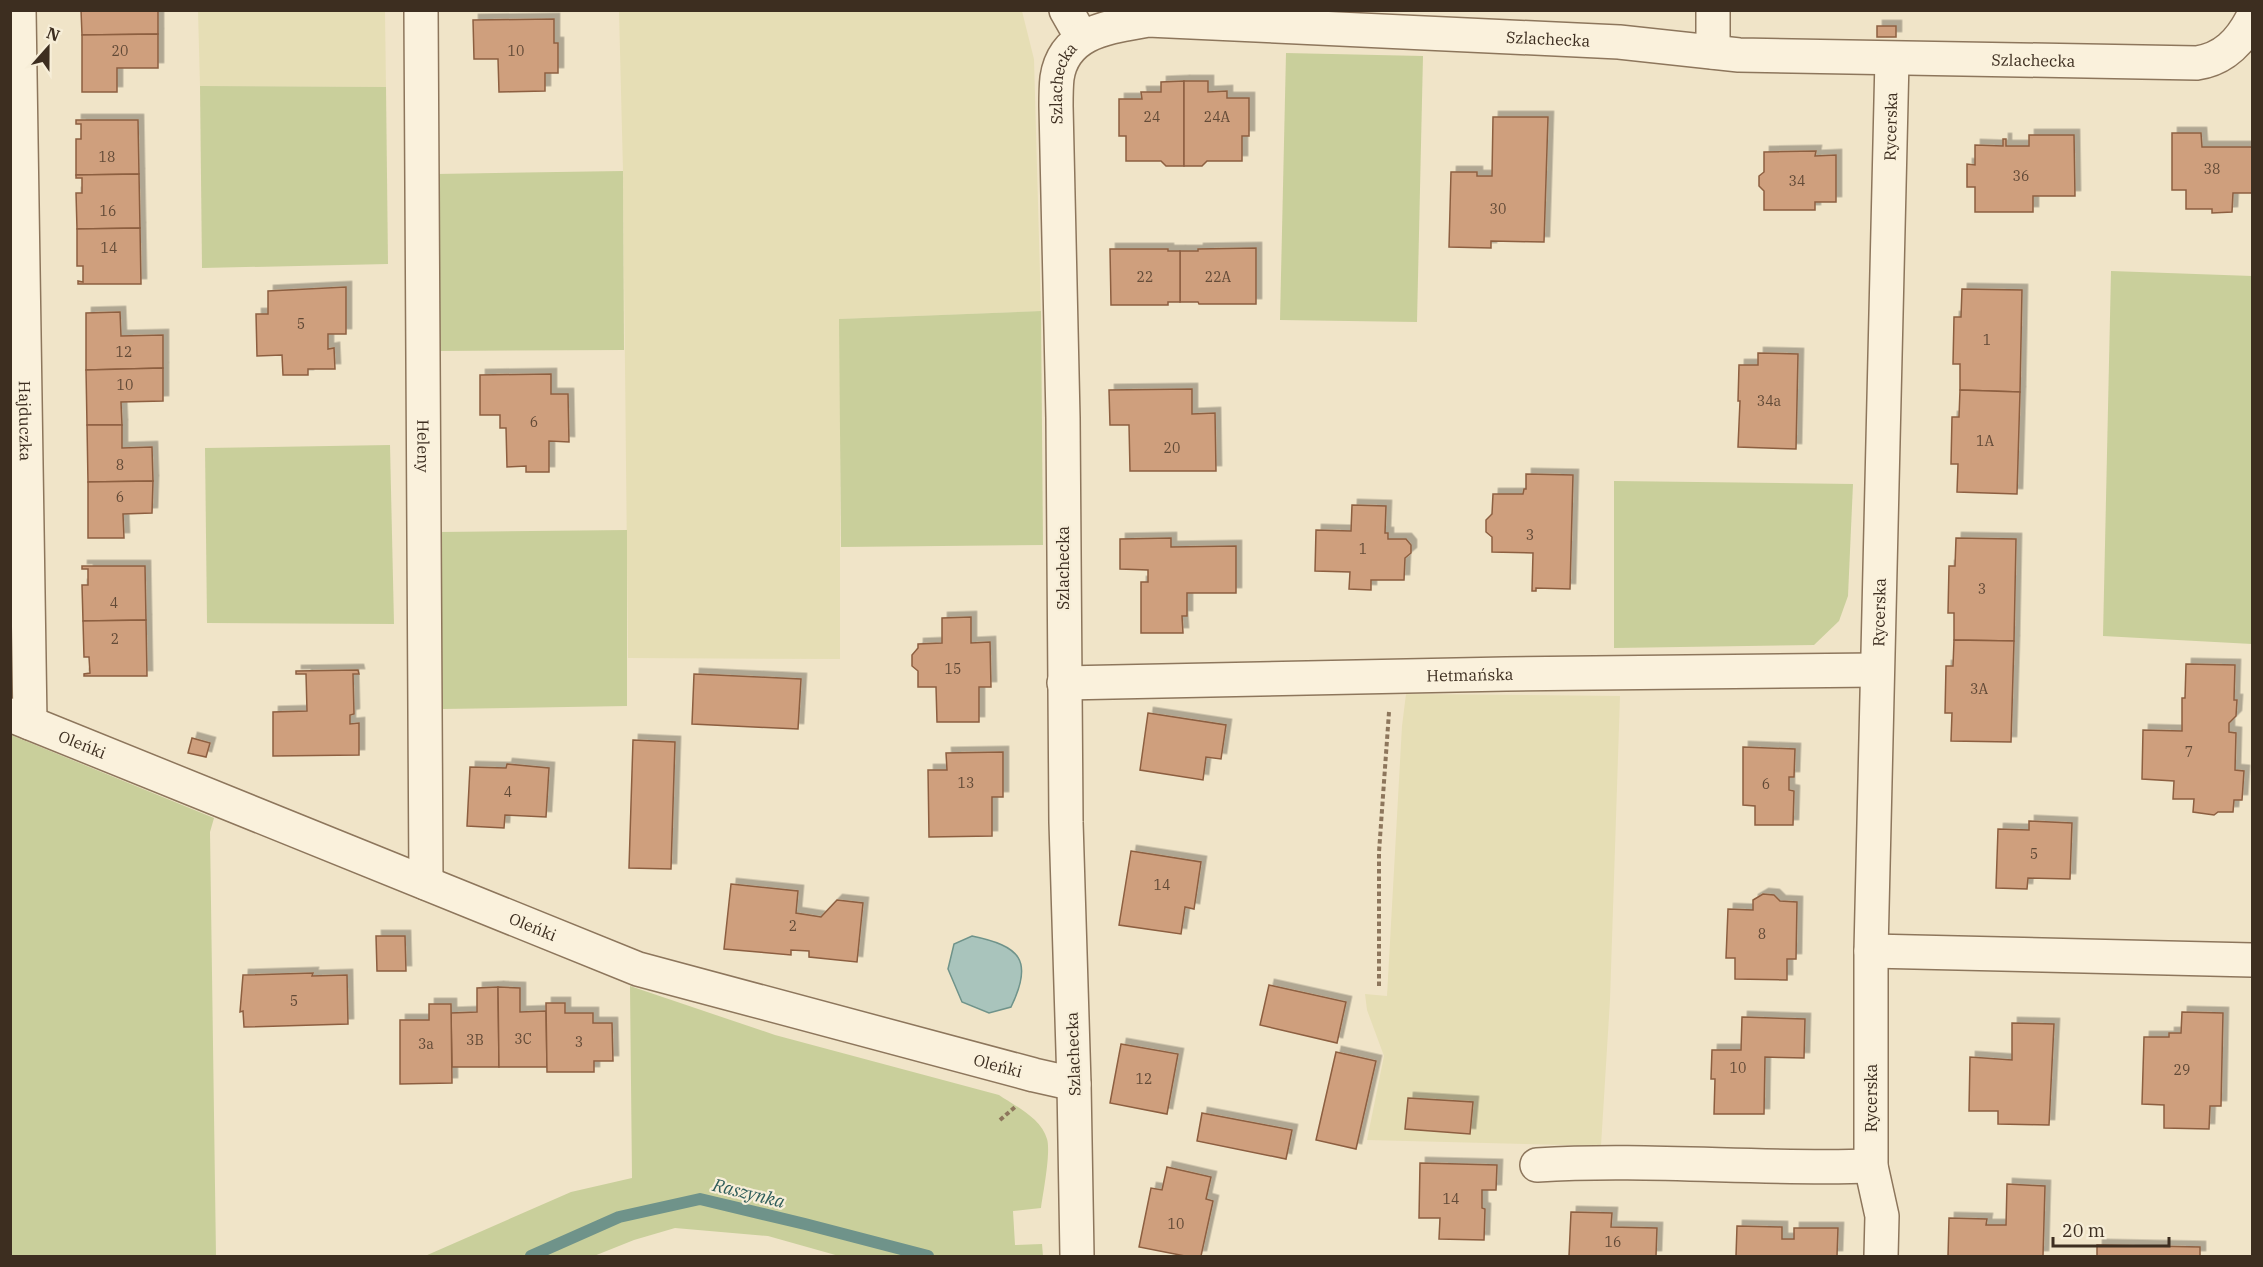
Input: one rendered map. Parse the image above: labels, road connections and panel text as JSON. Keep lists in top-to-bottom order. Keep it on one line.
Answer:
{"streets":{"street":["Szlachecka","Rycerska","Hajduczka","Heleny","Hetmańska","Oleńki"]},"crossings":[["Szlachecka","Rycerska"],["Szlachecka","Hetmańska"],["Szlachecka","Oleńki"],["Rycerska","Hetmańska"],["Hajduczka","Oleńki"],["Heleny","Oleńki"]],"water":["Raszynka"],"house_numbers":["20","10","24","24A","18","38","36","34","30","16","14","22","22A","5","1","12","10","34a","6","1A","20","8","6","3","1","3","4","2","15","3A","7","13","6","4","5","14","2","8","5","3C","3B","3","3a","10","29","12","14","10","16"],"scale_bar":"20 m","north":"top"}
